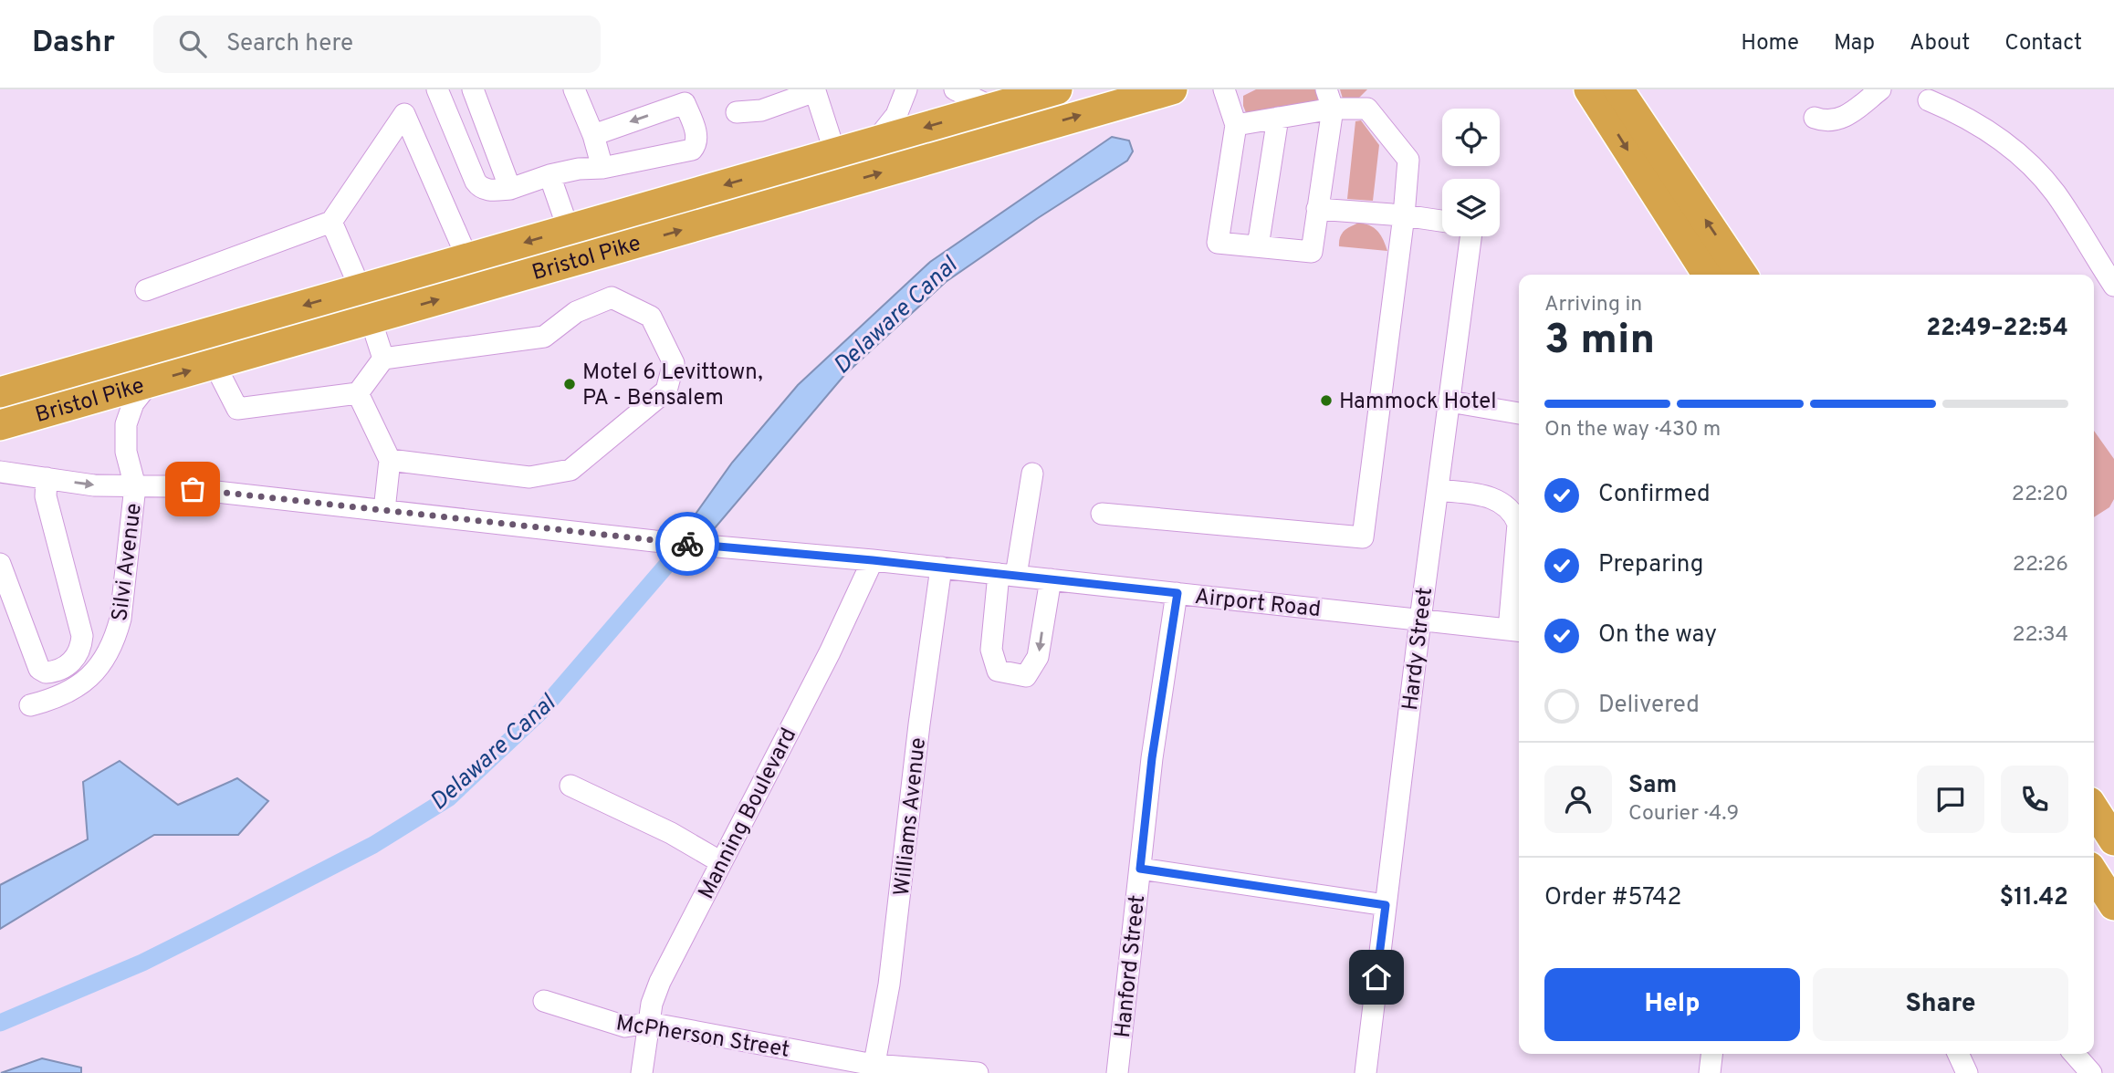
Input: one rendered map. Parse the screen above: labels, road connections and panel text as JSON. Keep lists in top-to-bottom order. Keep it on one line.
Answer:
{"streets":{"highway":["Bristol Pike"],"street":["Silvi Avenue","Airport Road","Hardy Street","Manning Boulevard","Williams Avenue","Hanford Street","McPherson Street"]},"crossings":[["Silvi Avenue","Airport Road"],["Airport Road","Hardy Street"],["Airport Road","Manning Boulevard"],["Airport Road","Williams Avenue"],["Airport Road","Hanford Street"],["Manning Boulevard","McPherson Street"],["Williams Avenue","McPherson Street"]],"water":["Delaware Canal"],"places":["Motel 6 Levittown, PA - Bensalem","Hammock Hotel"],"page":{"header":"Dashr","search":"Search here","nav":["Home","Map","About","Contact"],"heading":["3 min","Arriving in","22:49–22:54"],"panel":["Sam","Courier · 4.9","Order #5742","$11.42"],"bar":"On the way · 430 m","list":[["Confirmed","22:20"],["Preparing","22:26"],["On the way","22:34"],"Delivered"],"buttons":["Help","Share"]}}
